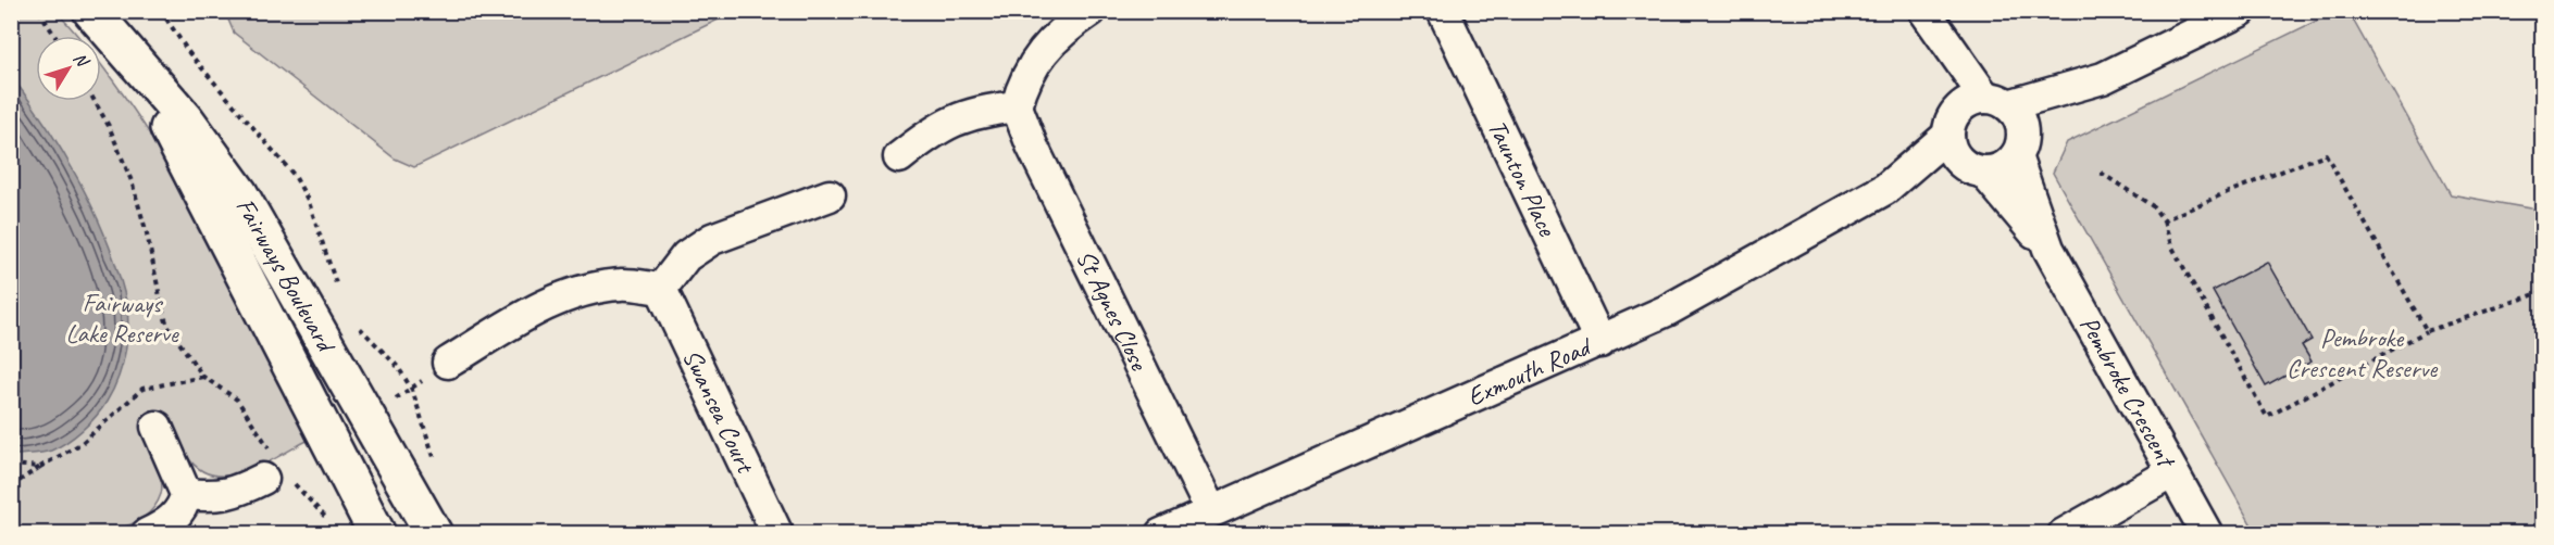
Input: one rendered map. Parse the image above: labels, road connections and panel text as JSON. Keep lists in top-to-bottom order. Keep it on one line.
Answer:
{"streets":{"street":["Taunton Place","Fairways Boulevard","St Agnes Close","Exmouth Road","Pembroke Crescent","Swansea Court"]},"crossings":[["Taunton Place","Exmouth Road"],["St Agnes Close","Exmouth Road"],["Exmouth Road","Pembroke Crescent"]],"parks":["Fairways Lake Reserve","Pembroke Crescent Reserve"],"north":"top right"}
